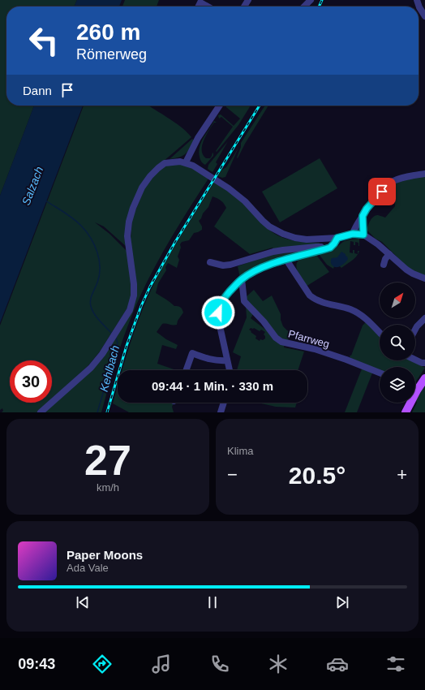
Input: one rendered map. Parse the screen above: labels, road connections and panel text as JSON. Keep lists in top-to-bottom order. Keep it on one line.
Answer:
{"streets":{"street":["Pfarrweg"]},"water":["Salzach","Kehlbach"],"north":"top right","page":{"turn":["260 m","Römerweg"],"then":"Dann","limit":"30","trip":"09:44 · 1 Min. · 330 m","tile":[["27","km/h"],"Klima"],"heat":["−","20.5°","+"],"song":["Paper Moons","Ada Vale"],"tabs":"09:43"}}
